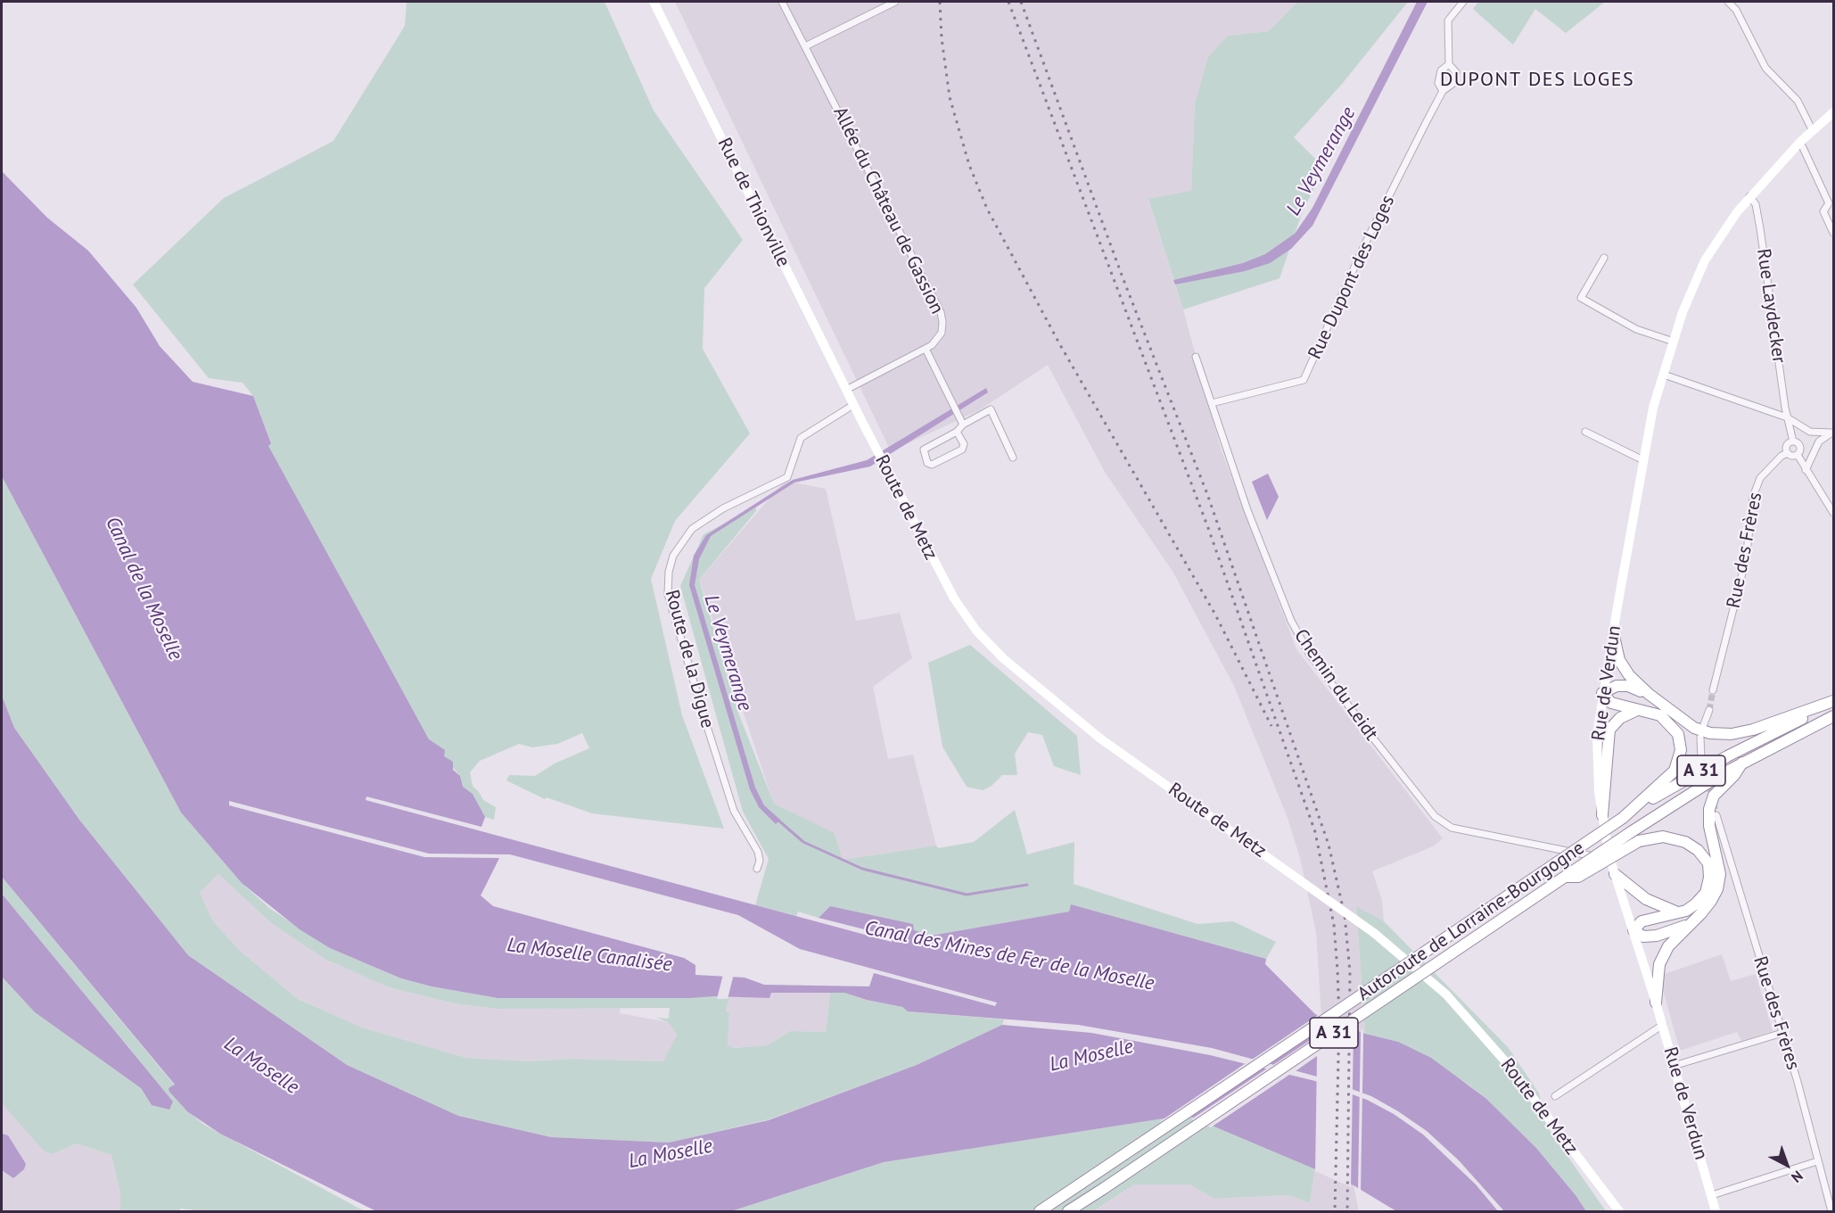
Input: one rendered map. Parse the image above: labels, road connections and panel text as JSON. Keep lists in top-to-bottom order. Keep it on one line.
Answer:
{"streets":{"highway":["A 31","Autoroute de Lorraine-Bourgogne"],"main road":["Rue de Thionville","Route de Metz","Rue de Verdun"],"street":["Allée du Château de Gassion","Rue Dupont des Loges","Rue Laydecker","Rue des Frères","Route de la Digue","Chemin du Leidt"]},"crossings":[["Rue de Thionville","Allée du Château de Gassion"],["Rue de Thionville","Route de Metz"],["Rue de Thionville","Route de la Digue"],["Rue Dupont des Loges","Chemin du Leidt"],["Rue Laydecker","Rue des Frères"],["Rue Laydecker","Rue de Verdun"],["Route de Metz","Route de la Digue"],["Rue de Verdun","Chemin du Leidt"]],"districts":["DUPONT DES LOGES"],"water":["Le Veymerange","Canal de la Moselle","La Moselle Canalisée","Canal des Mines de Fer de la Moselle","La Moselle"],"north":"bottom right"}
